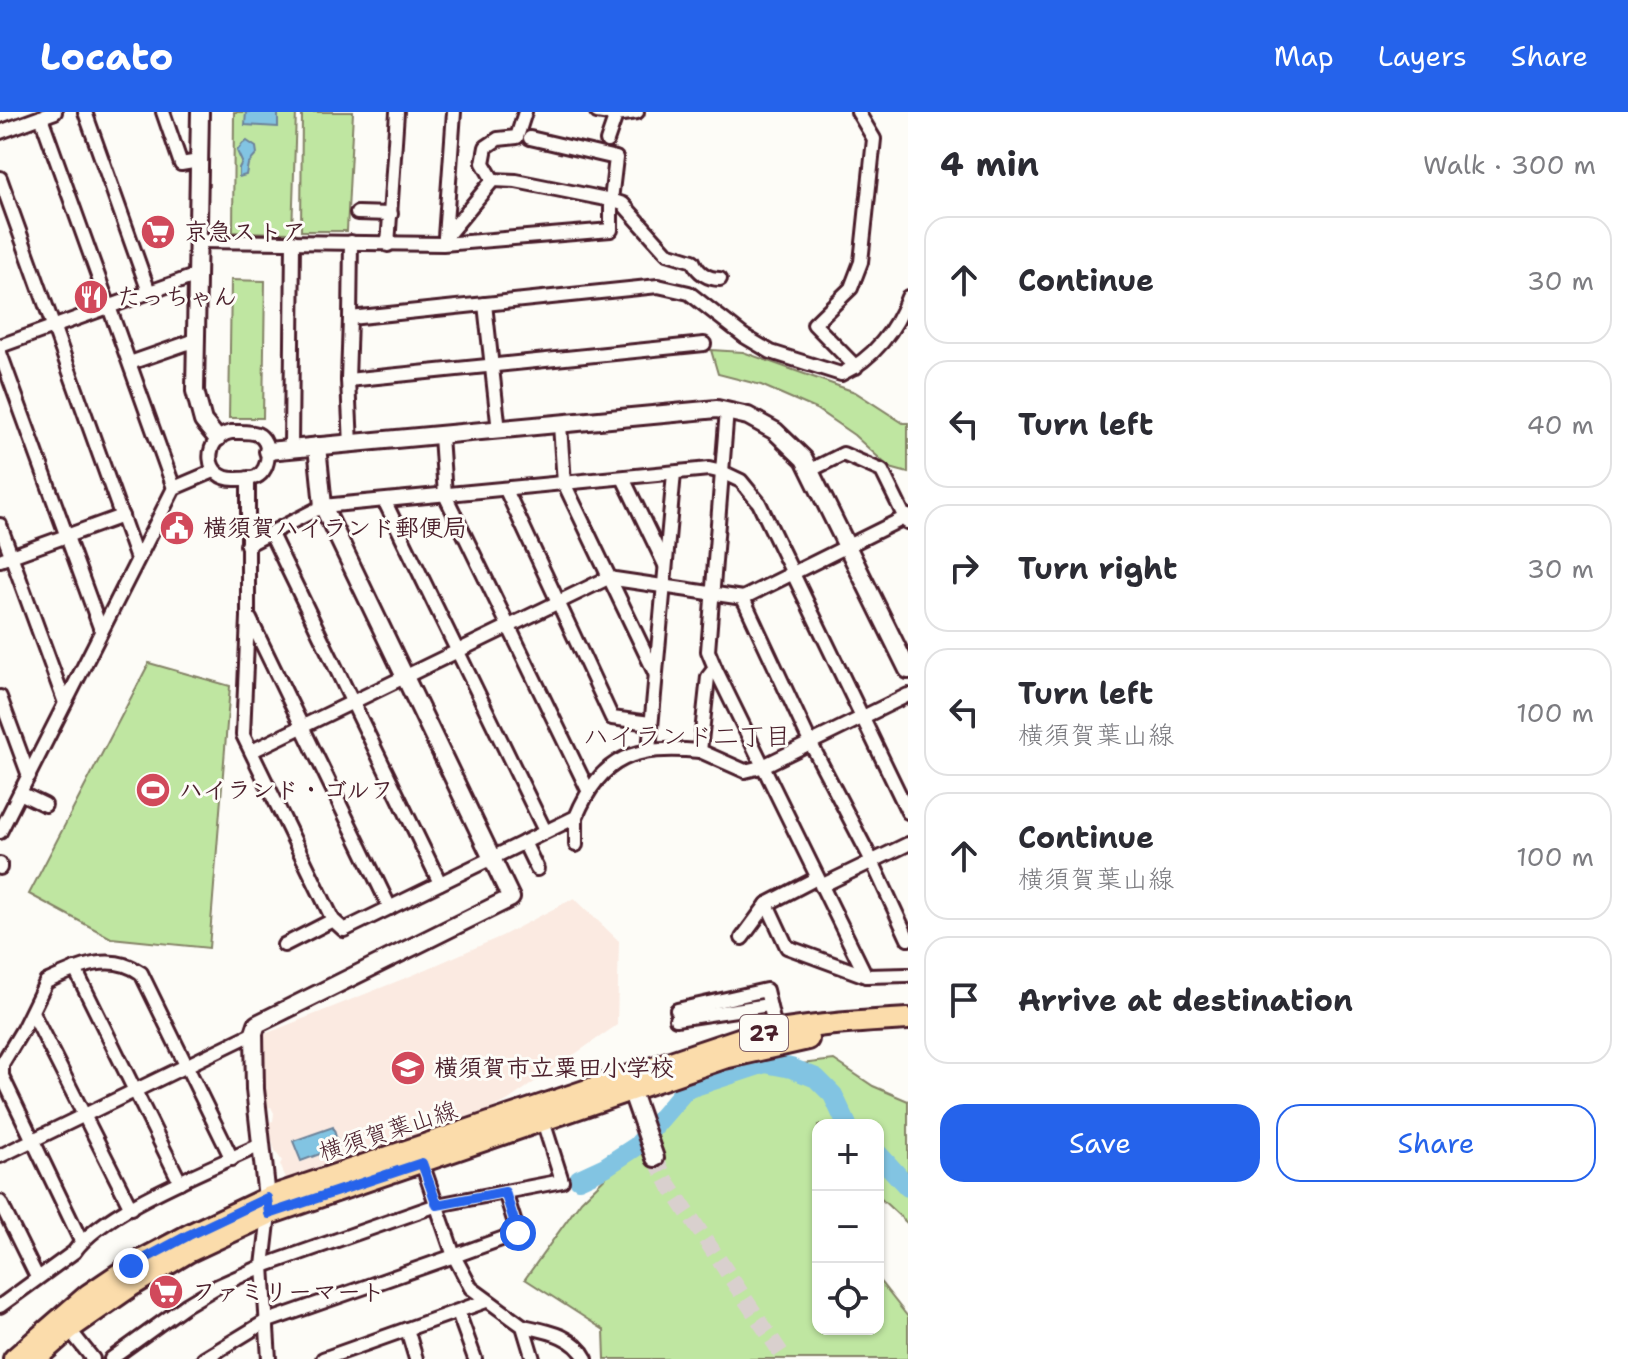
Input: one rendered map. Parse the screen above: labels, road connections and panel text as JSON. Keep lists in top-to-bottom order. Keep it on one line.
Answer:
{"streets":{"main road":["27","横須賀葉山線"]},"districts":["ハイランド二丁目"],"places":{"supermarket":["京急ストア","ファミリーマート"],"restaurant":["たっちゃん"],"public building":["横須賀ハイランド郵便局"],"sports":["ハイランド・ゴルフ"],"school or university":["横須賀市立粟田小学校"]},"page":{"header":"Locato","nav":["Map","Layers","Share"],"heading":["4 min","Walk · 300 m"],"list":[["Continue","30 m"],["Turn left","40 m"],["Turn right","30 m"],["Turn left","横須賀葉山線","100 m"],["Continue","横須賀葉山線","100 m"],"Arrive at destination"],"buttons":["Save","Share"],"map_buttons":["+","−"]}}
